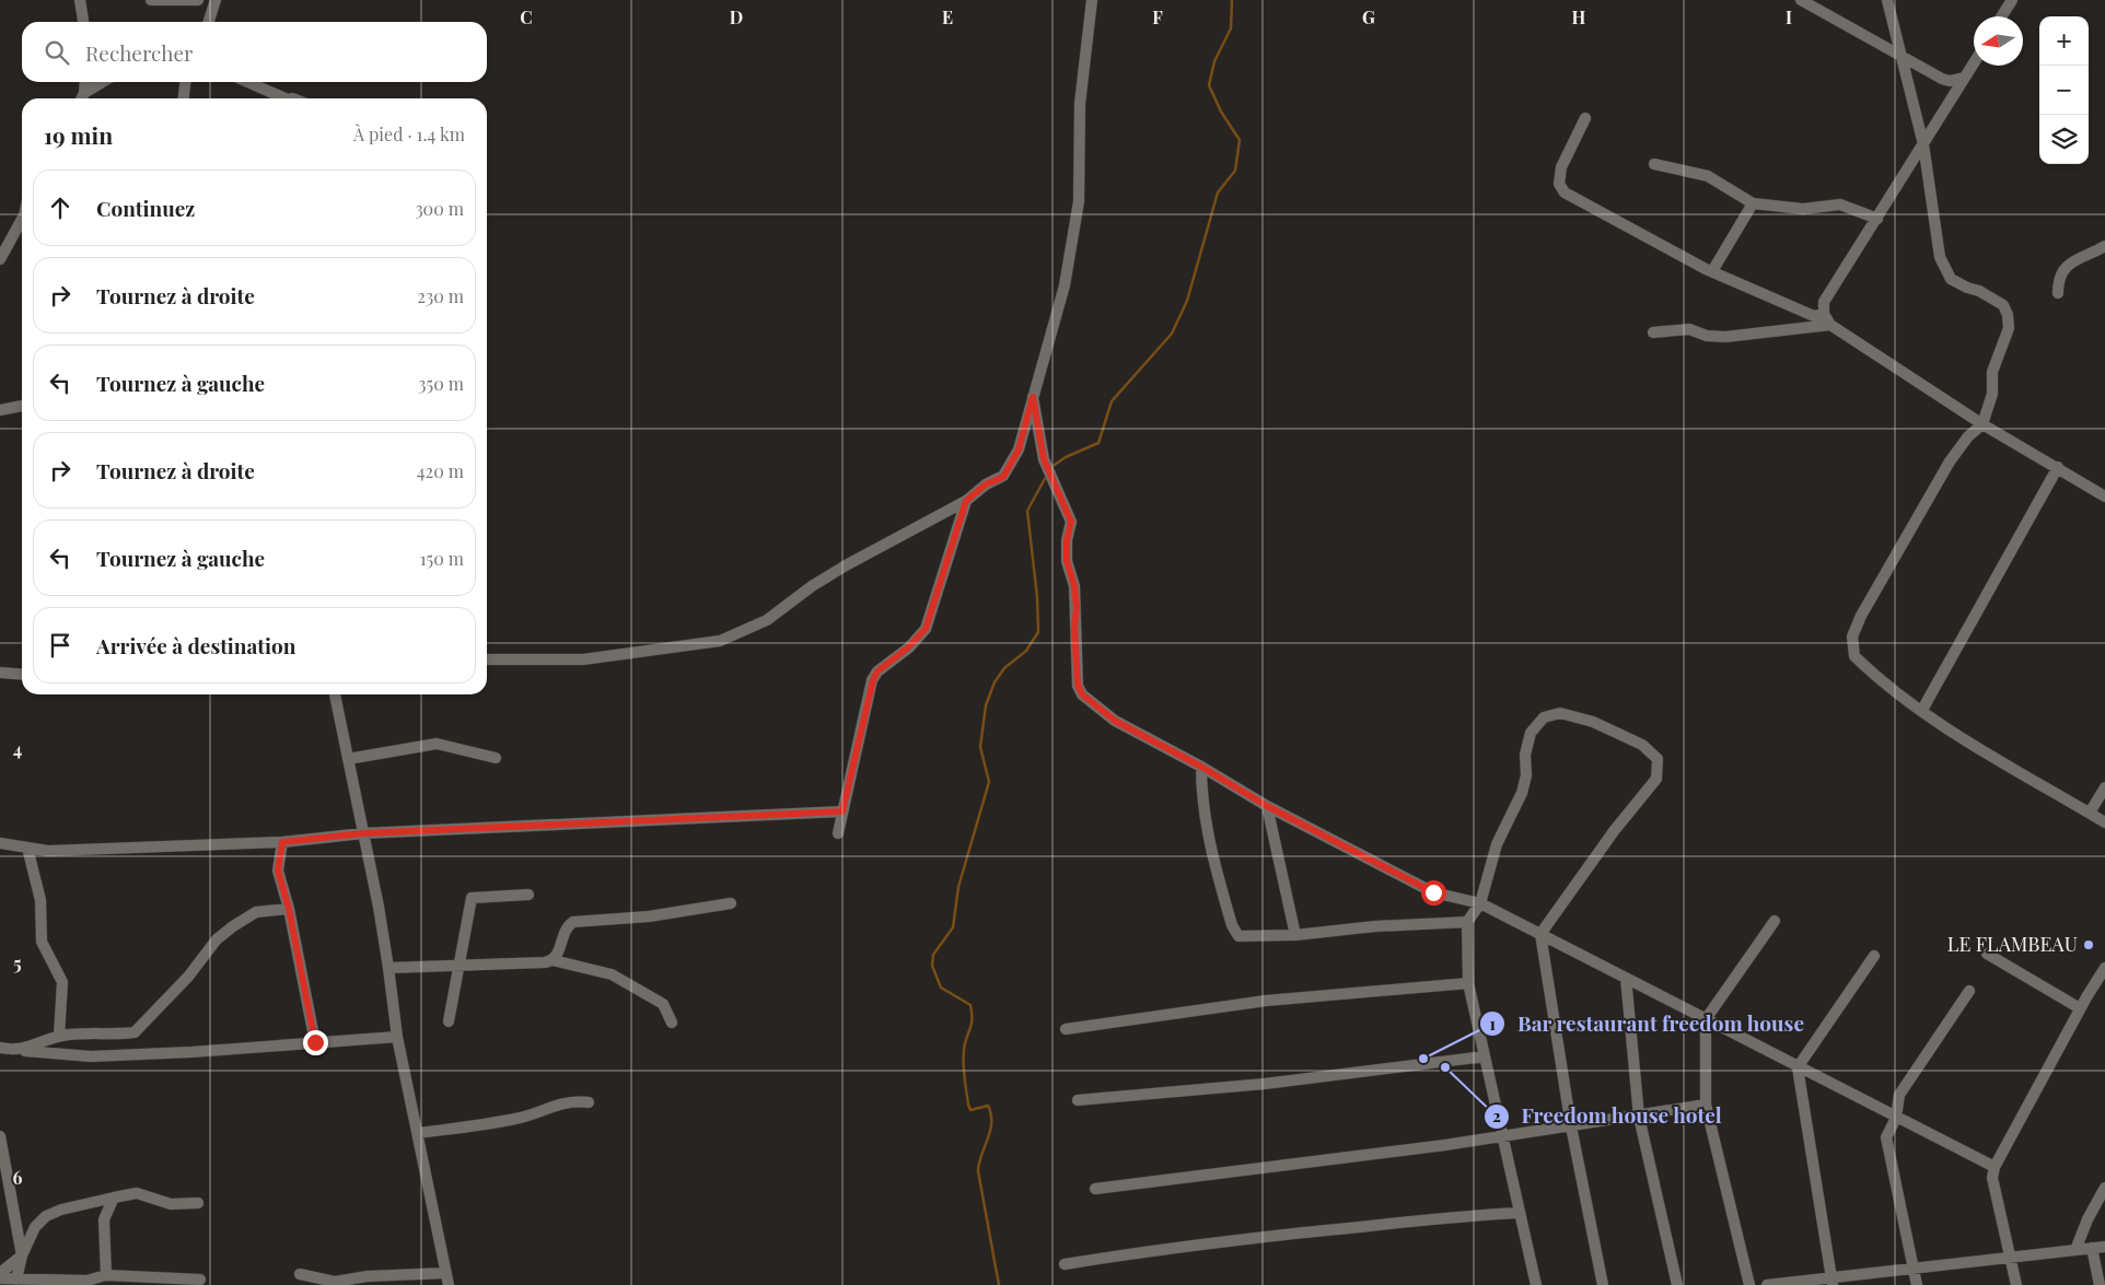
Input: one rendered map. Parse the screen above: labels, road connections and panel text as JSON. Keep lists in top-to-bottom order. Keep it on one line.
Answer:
{"places":["LE FLAMBEAU","Bar restaurant freedom house","Freedom house hotel"],"north":"left","page":{"map_buttons":["+","−"],"search":"Rechercher","heading":["19 min","À pied · 1.4 km"],"list":[["Continuez","300 m"],["Tournez à droite","230 m"],["Tournez à gauche","350 m"],["Tournez à droite","420 m"],["Tournez à gauche","150 m"],"Arrivée à destination"]},"grid":{"columns":["C","D","E","F","G","H","I"],"rows":["4","5","6"]}}
